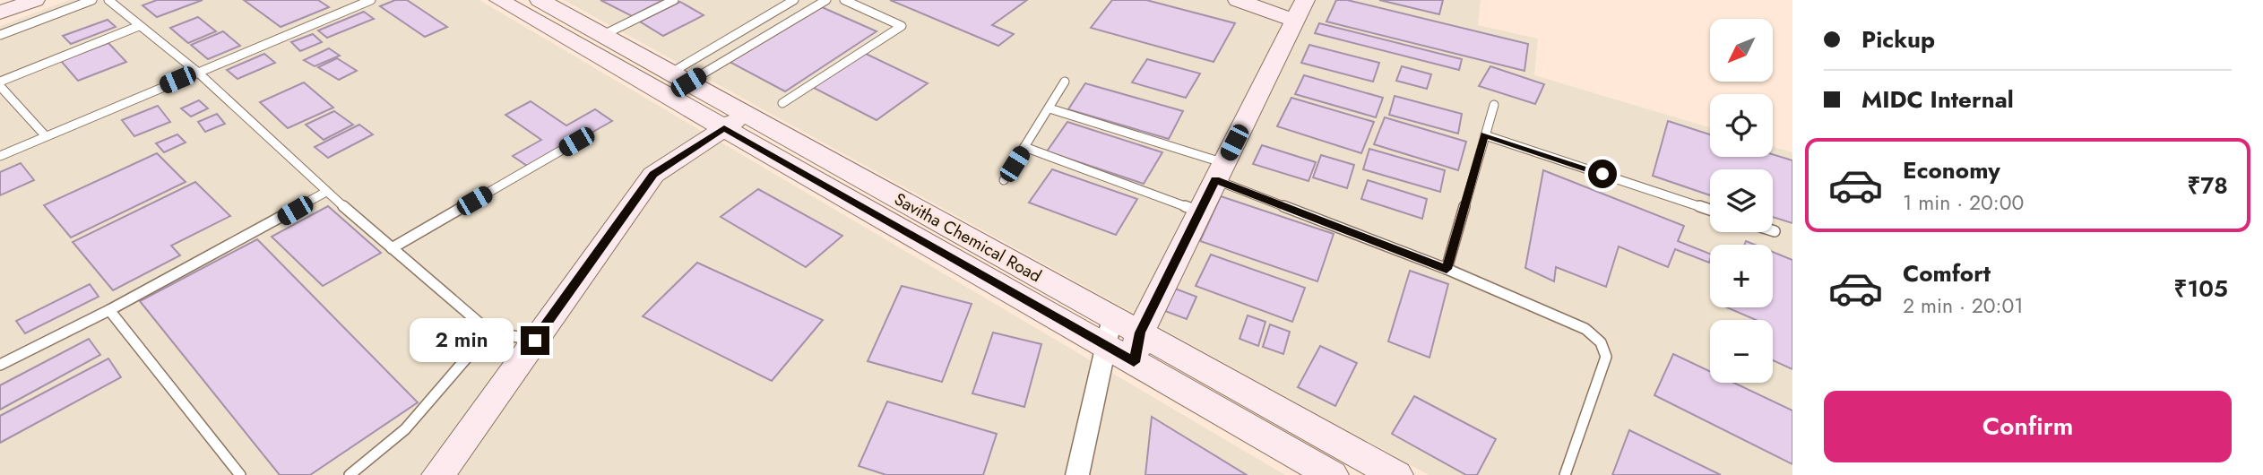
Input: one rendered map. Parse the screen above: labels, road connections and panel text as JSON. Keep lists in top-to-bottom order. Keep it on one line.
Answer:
{"streets":{"main road":["Savitha Chemical Road"]},"north":"bottom left","page":{"banner":["Pickup","MIDC Internal"],"map_buttons":["+","−"],"list":[{"name":"Economy","note":"1 min · 20:00","value":"₹78"},{"name":"Comfort","note":"2 min · 20:01","value":"₹105"}],"bubble":"2 min","buttons":"Confirm"}}
